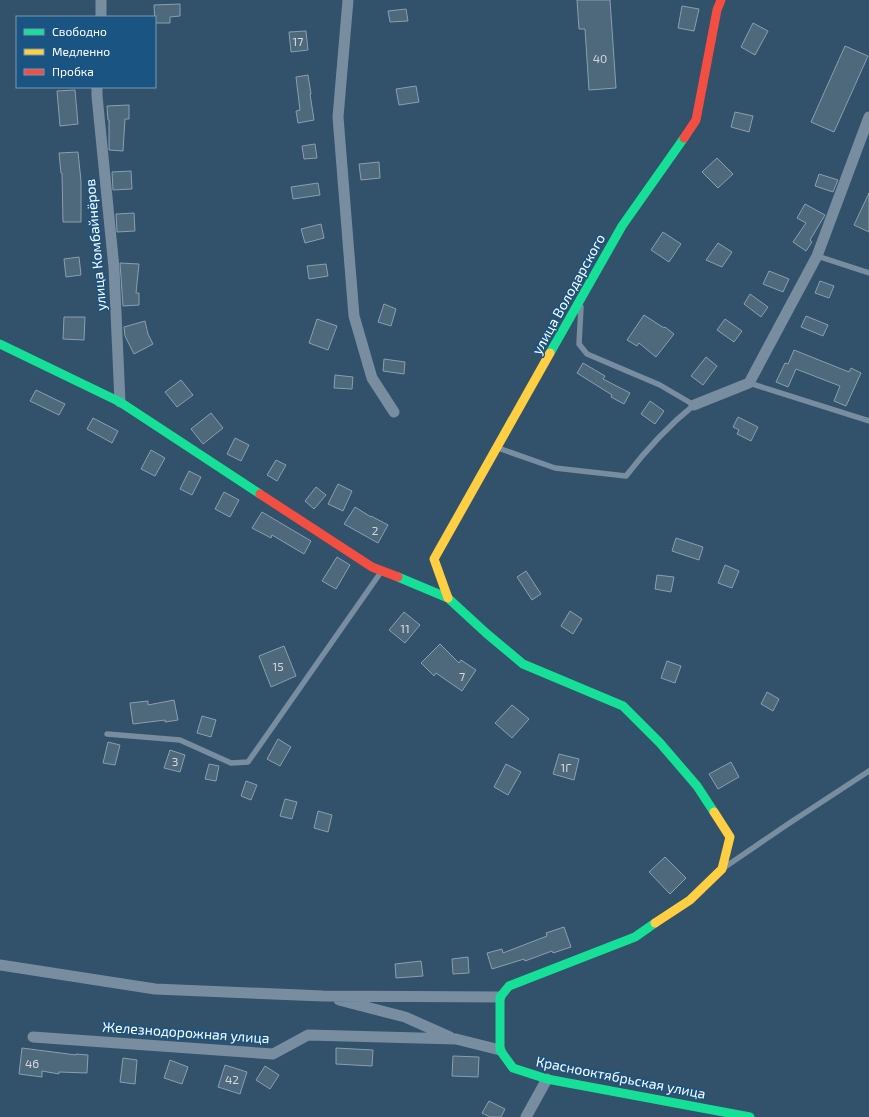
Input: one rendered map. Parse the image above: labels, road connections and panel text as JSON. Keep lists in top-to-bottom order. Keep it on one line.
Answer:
{"streets":{"street":["улица Комбайнёров","улица Володарского","Железнодорожная улица","Краснооктябрьская улица"]},"crossings":[["Железнодорожная улица","Краснооктябрьская улица"]],"house_numbers":["17","40","2","11","15","7","3","1Г","46","42"],"legend":["Свободно","Медленно","Пробка"]}
